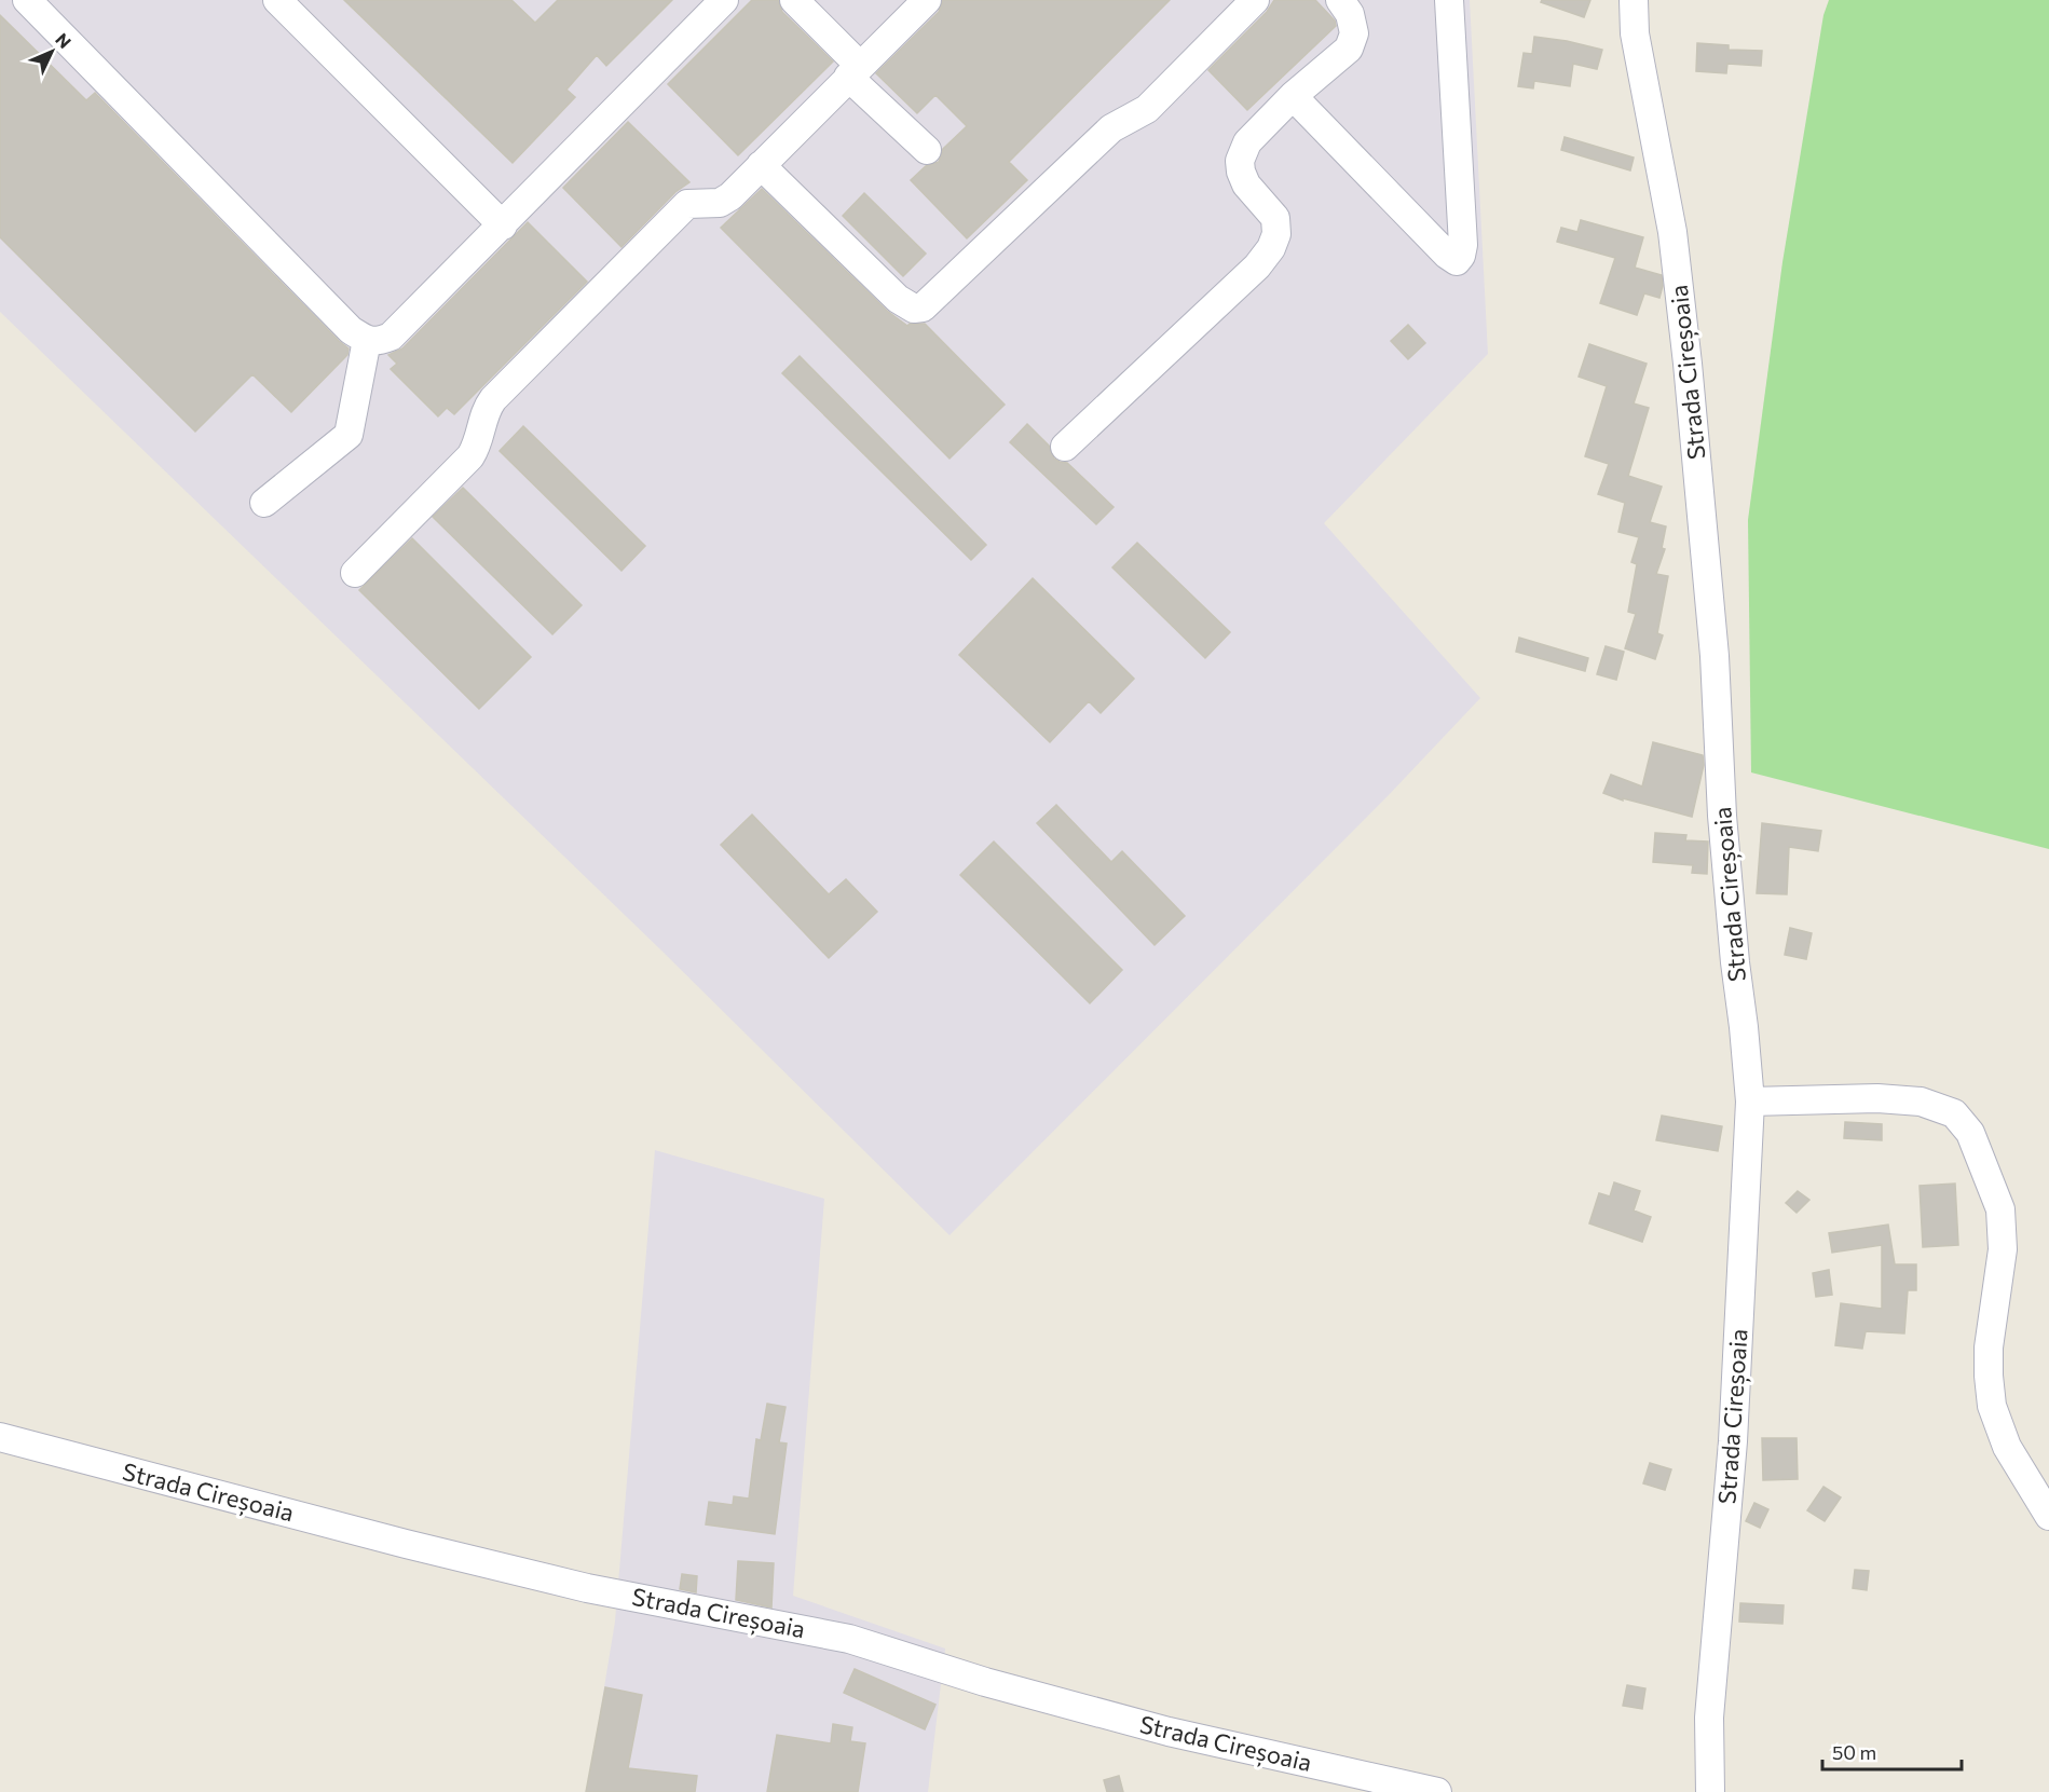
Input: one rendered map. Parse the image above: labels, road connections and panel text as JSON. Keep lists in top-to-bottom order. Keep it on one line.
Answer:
{"streets":{"street":["Strada Cireșoaia"]},"scale_bar":"50 m","north":"top right"}
